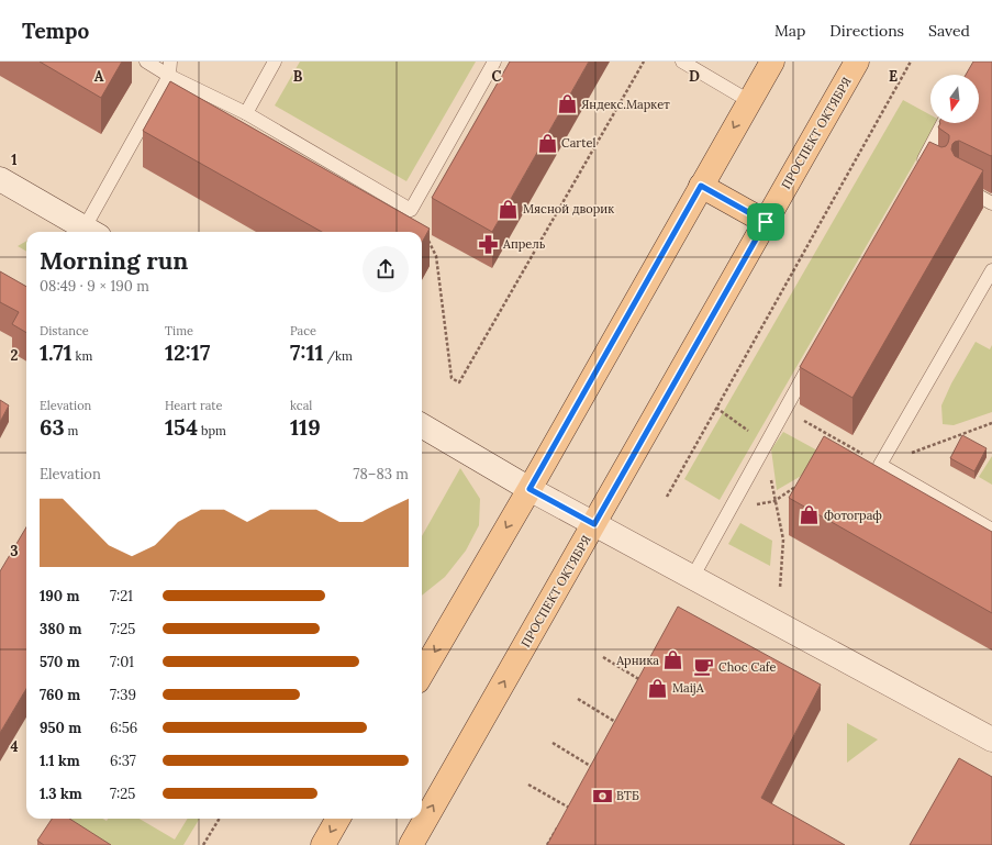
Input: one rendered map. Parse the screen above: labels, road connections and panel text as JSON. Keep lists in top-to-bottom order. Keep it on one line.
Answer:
{"streets":{"main road":["ПРОСПЕКТ ОКТЯБРЯ"]},"places":{"shop":["Яндекс.Маркет","Cartel","Мясной дворик","Фотограф","Арника","MaijA"],"pharmacy":["Апрель"],"cafe":["Choc Cafe"],"bank":["ВТБ"]},"north":"bottom","page":{"header":"Tempo","nav":["Map","Directions","Saved"],"heading":["Morning run","08:49 · 9 × 190 m"],"stats":[["Distance","1.71 km"],["Time","12:17"],["Pace","7:11 /km"],["Elevation","63 m"],["Heart rate","154 bpm"],["kcal","119"]],"chart":["Elevation","78–83 m"],"list":[{"name":"190 m","note":"7:21"},{"name":"380 m","note":"7:25"},{"name":"570 m","note":"7:01"},{"name":"760 m","note":"7:39"},{"name":"950 m","note":"6:56"},{"name":"1.1 km","note":"6:37"},{"name":"1.3 km","note":"7:25"}]},"grid":{"columns":["A","B","C","D","E"],"rows":["1","2","3","4"]}}
